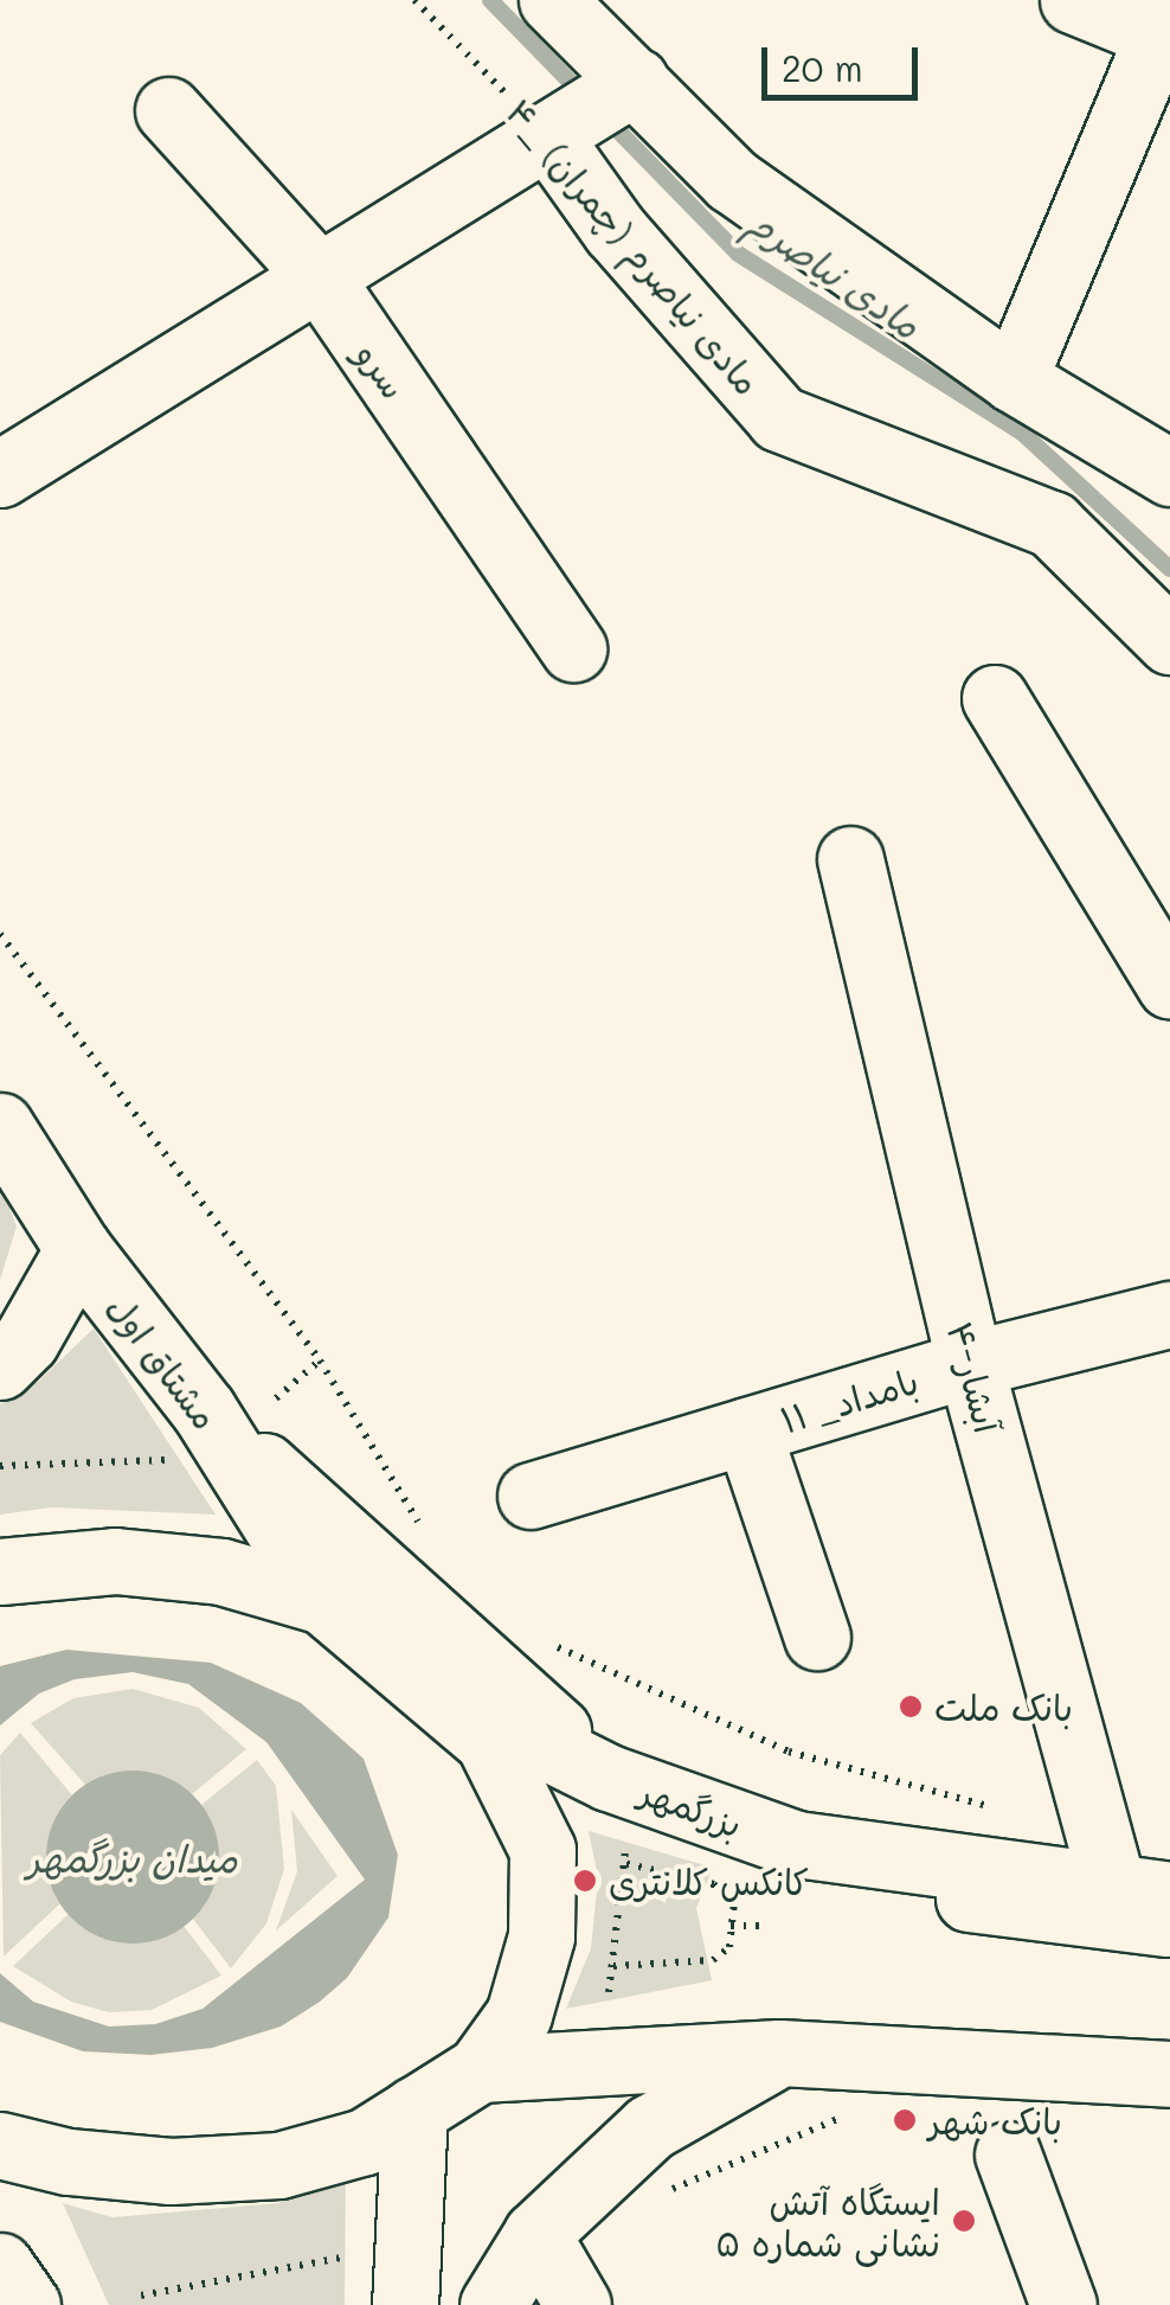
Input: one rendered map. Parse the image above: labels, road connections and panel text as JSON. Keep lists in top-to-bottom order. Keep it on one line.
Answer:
{"streets":{"street":["۴_ مادی نیاصرم (چمران)","سرو","مشتاق اول","۴-آبشار","۱۱ _بامداد","بزرگمهر"]},"crossings":[["۴-آبشار","۱۱ _بامداد"],["۴-آبشار","بزرگمهر"]],"water":["مادی نیاصرم","میدان بزرگمهر"],"places":["بانک ملت","کانکس کلانتری","بانک شهر","ایستگاه آتش نشانی شماره ۵"],"scale_bar":"20 m"}
